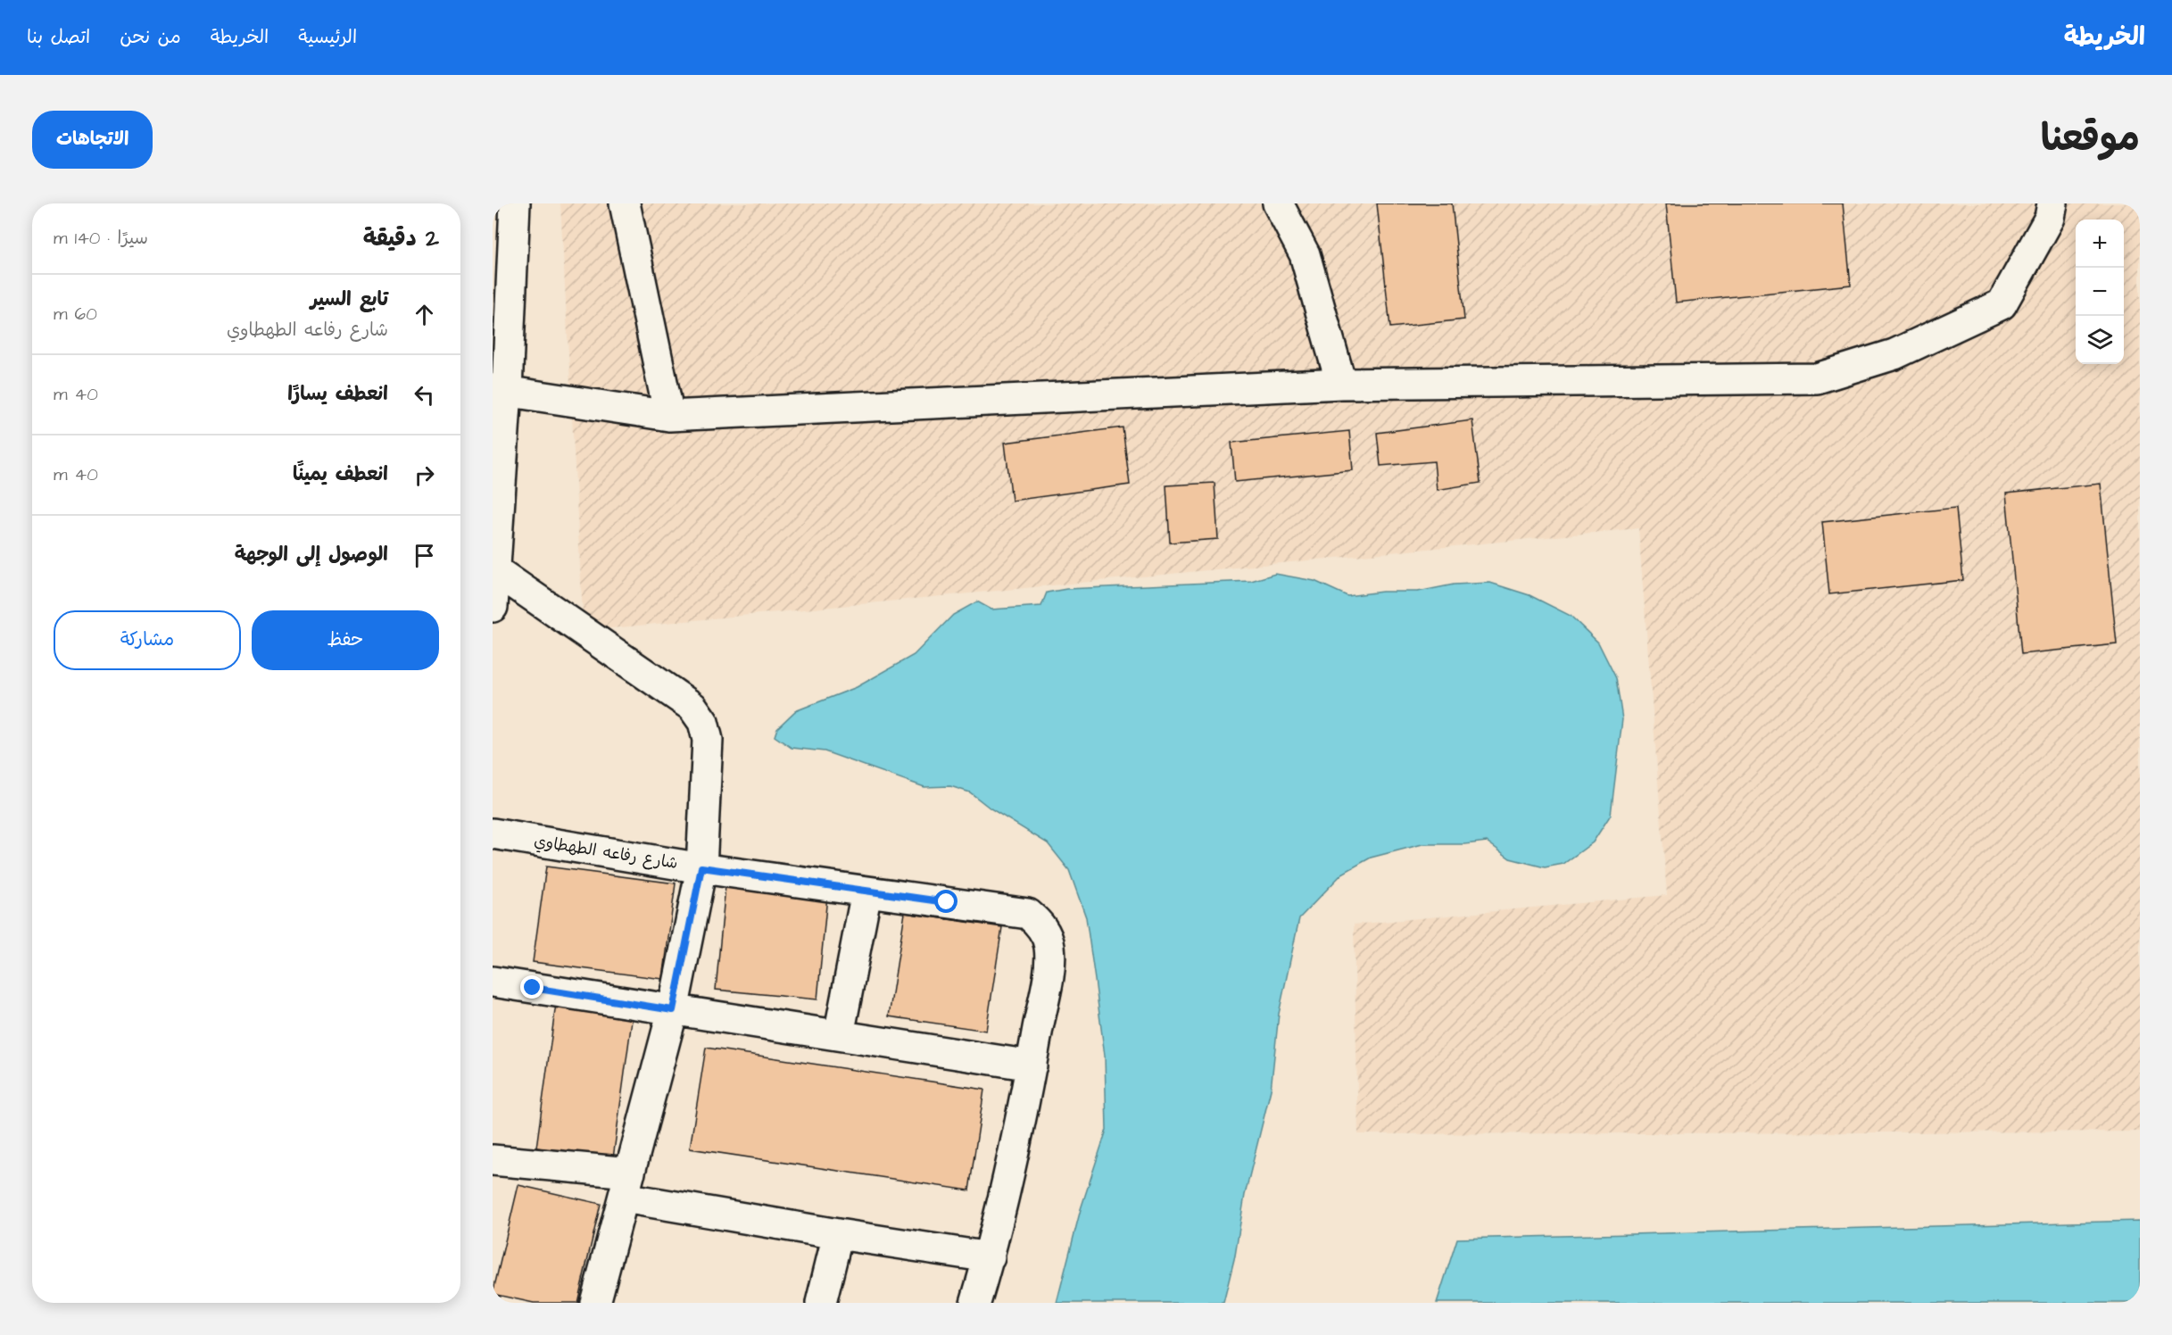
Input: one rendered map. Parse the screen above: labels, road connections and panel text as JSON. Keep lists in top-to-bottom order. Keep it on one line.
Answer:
{"streets":{"street":["شارع رفاعه الطهطاوي"]},"page":{"header":"الخريطة","nav":["الرئيسية","الخريطة","من نحن","اتصل بنا"],"title":"موقعنا","buttons":["الاتجاهات",["حفظ","مشاركة"]],"heading":["2 دقيقة","سيرًا · 140 m"],"map_buttons":["+","−"],"list":[["تابع السير","شارع رفاعه الطهطاوي","60 m"],["انعطف يسارًا","40 m"],["انعطف يمينًا","40 m"],"الوصول إلى الوجهة"]}}
